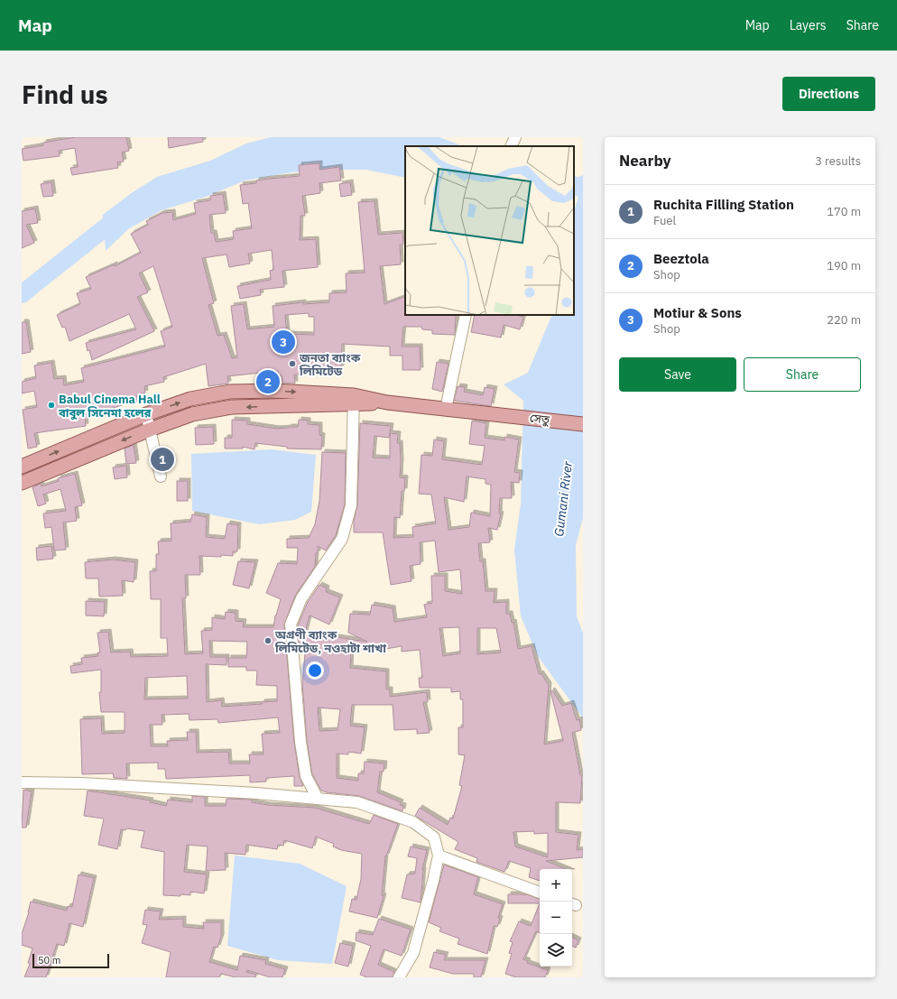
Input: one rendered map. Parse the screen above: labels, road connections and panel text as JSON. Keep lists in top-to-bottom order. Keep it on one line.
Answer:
{"streets":{"main road":["সেতু"]},"water":["Gumani River"],"places":["জনতা ব্যাংক লিমিটেড","Babul Cinema Hall বাবুল সিনেমা হলের","অগ্রণী ব্যাংক লিমিটেড, নওহাটা শাখা"],"scale_bar":"50 m","page":{"header":"Map","nav":["Map","Layers","Share"],"buttons":["Directions",["Save","Share"]],"title":"Find us","heading":["Nearby","3 results"],"list":[{"mark":"1","name":"Ruchita Filling Station","note":"Fuel","value":"170 m"},{"mark":"2","name":"Beeztola","note":"Shop","value":"190 m"},{"mark":"3","name":"Motiur & Sons","note":"Shop","value":"220 m"}],"pins":["3","2","1"],"map_buttons":["+","−"],"scale":"50 m"}}
